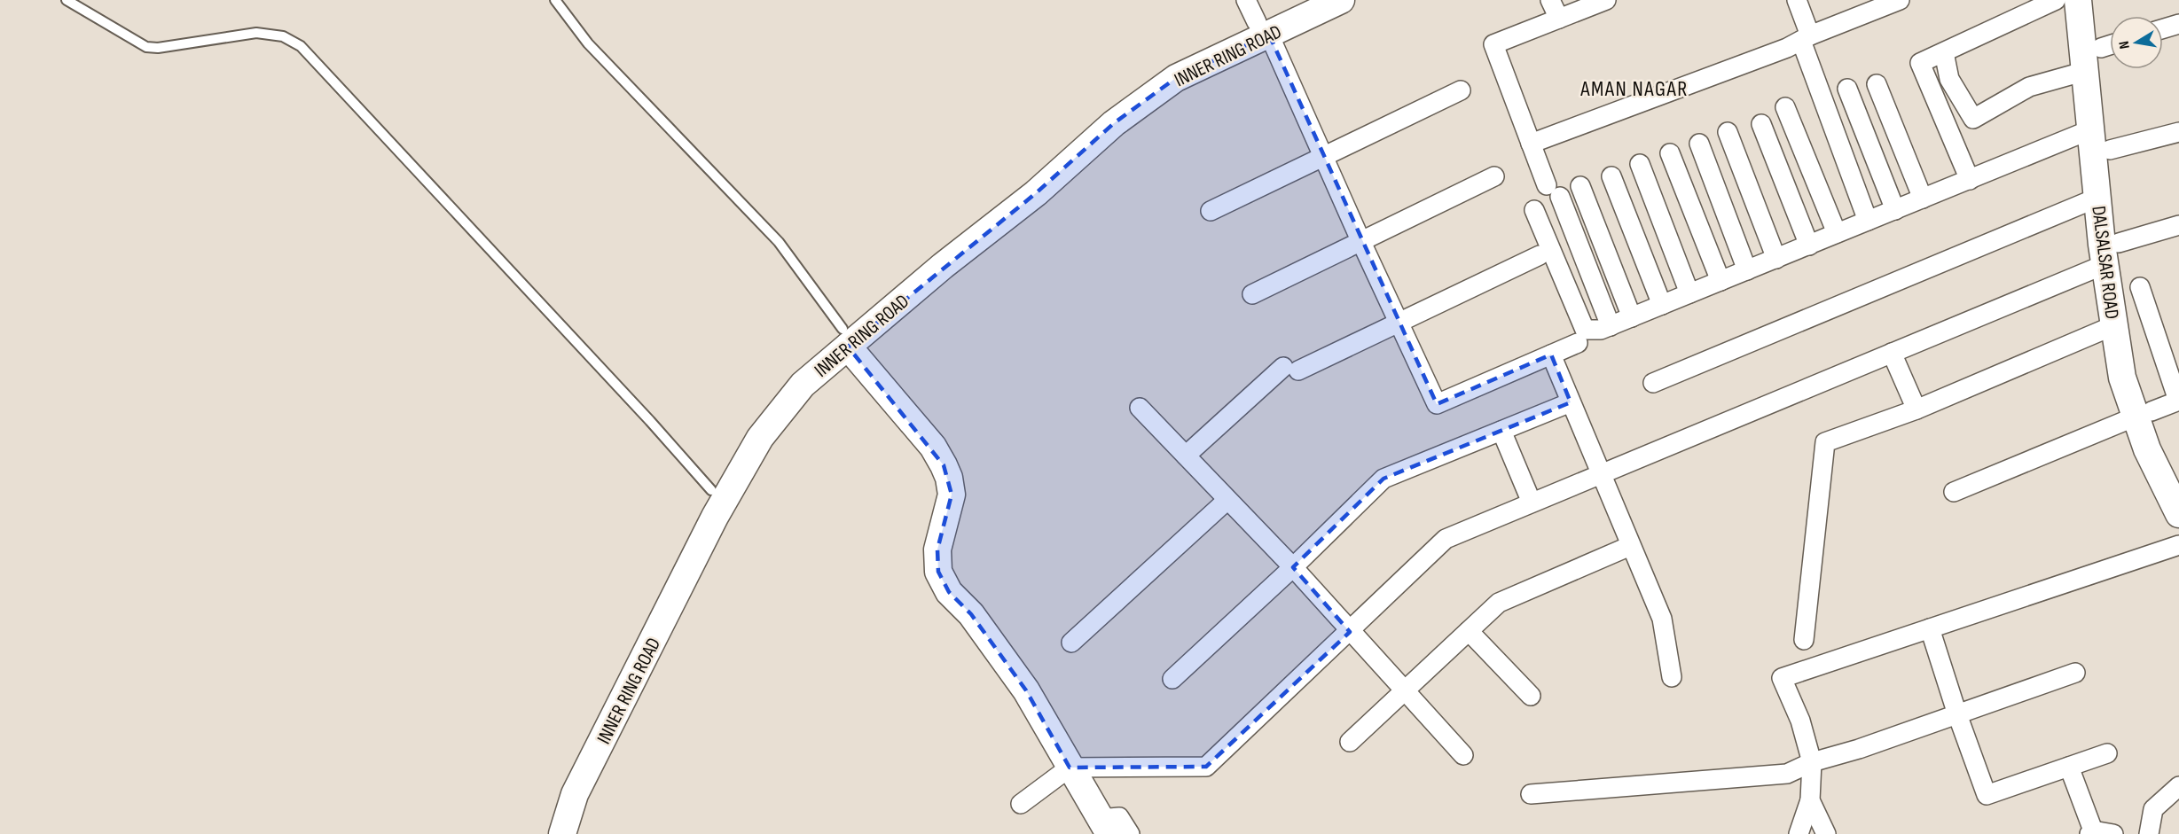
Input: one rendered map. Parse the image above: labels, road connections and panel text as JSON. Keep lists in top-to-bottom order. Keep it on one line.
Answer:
{"streets":{"main road":["INNER RING ROAD","DALSALSAR ROAD"]},"districts":["AMAN NAGAR"],"north":"left"}
